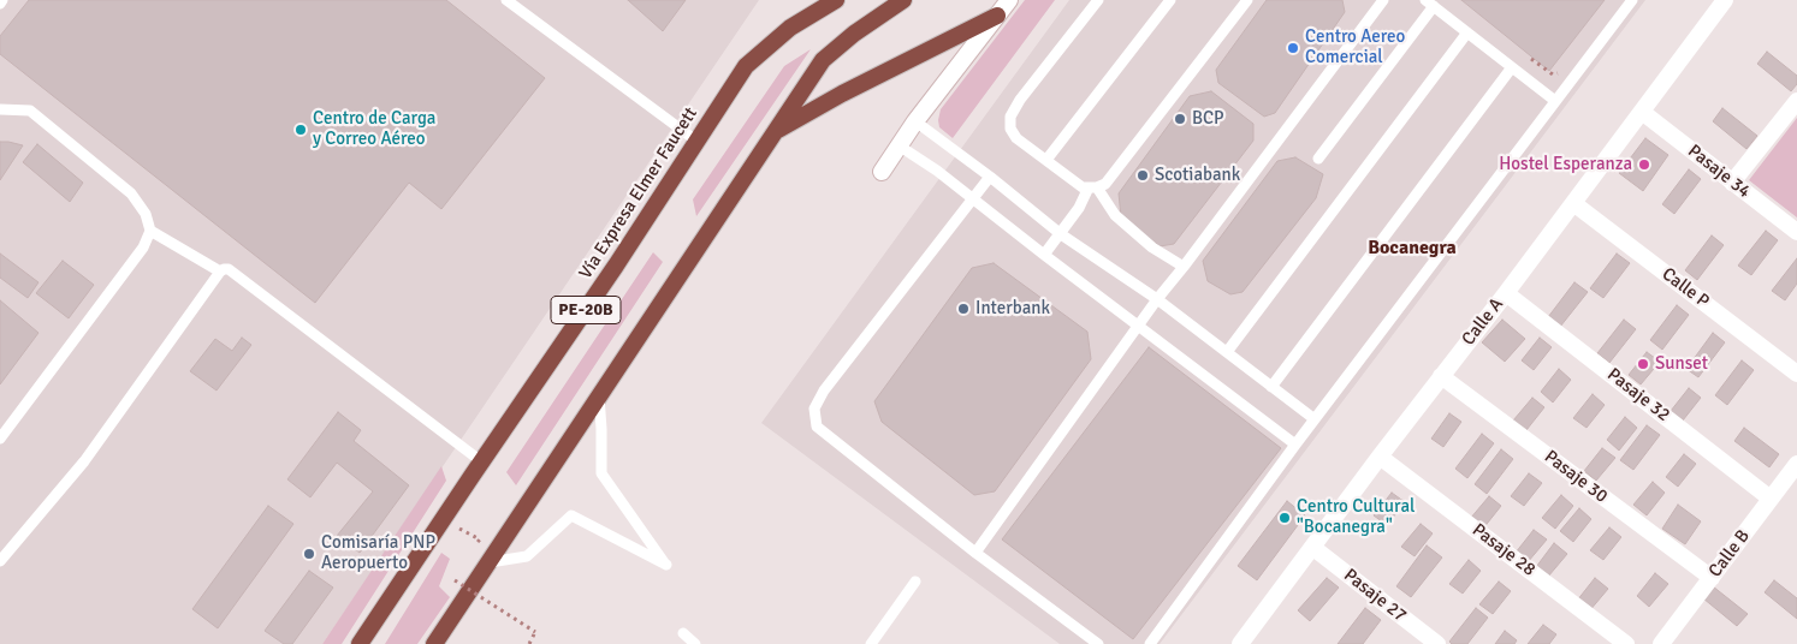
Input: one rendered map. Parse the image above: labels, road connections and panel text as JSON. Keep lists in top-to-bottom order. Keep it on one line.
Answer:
{"streets":{"highway":["Vía Expresa Elmer Faucett","PE-20B"],"street":["Pasaje 34","Calle P","Calle A","Pasaje 32","Pasaje 30","Pasaje 28","Calle B","Pasaje 27"]},"crossings":[["Pasaje 34","Calle A"],["Calle P","Calle A"],["Calle A","Pasaje 32"],["Calle A","Pasaje 30"],["Calle A","Pasaje 28"],["Calle A","Pasaje 27"],["Pasaje 32","Calle B"],["Pasaje 30","Calle B"]],"districts":["Bocanegra"],"places":["Centro Aereo Comercial","BCP","Centro de Carga y Correo Aéreo","Hostel Esperanza","Scotiabank","Interbank","Sunset","Centro Cultural \"Bocanegra\"","Comisaría PNP Aeropuerto"]}
